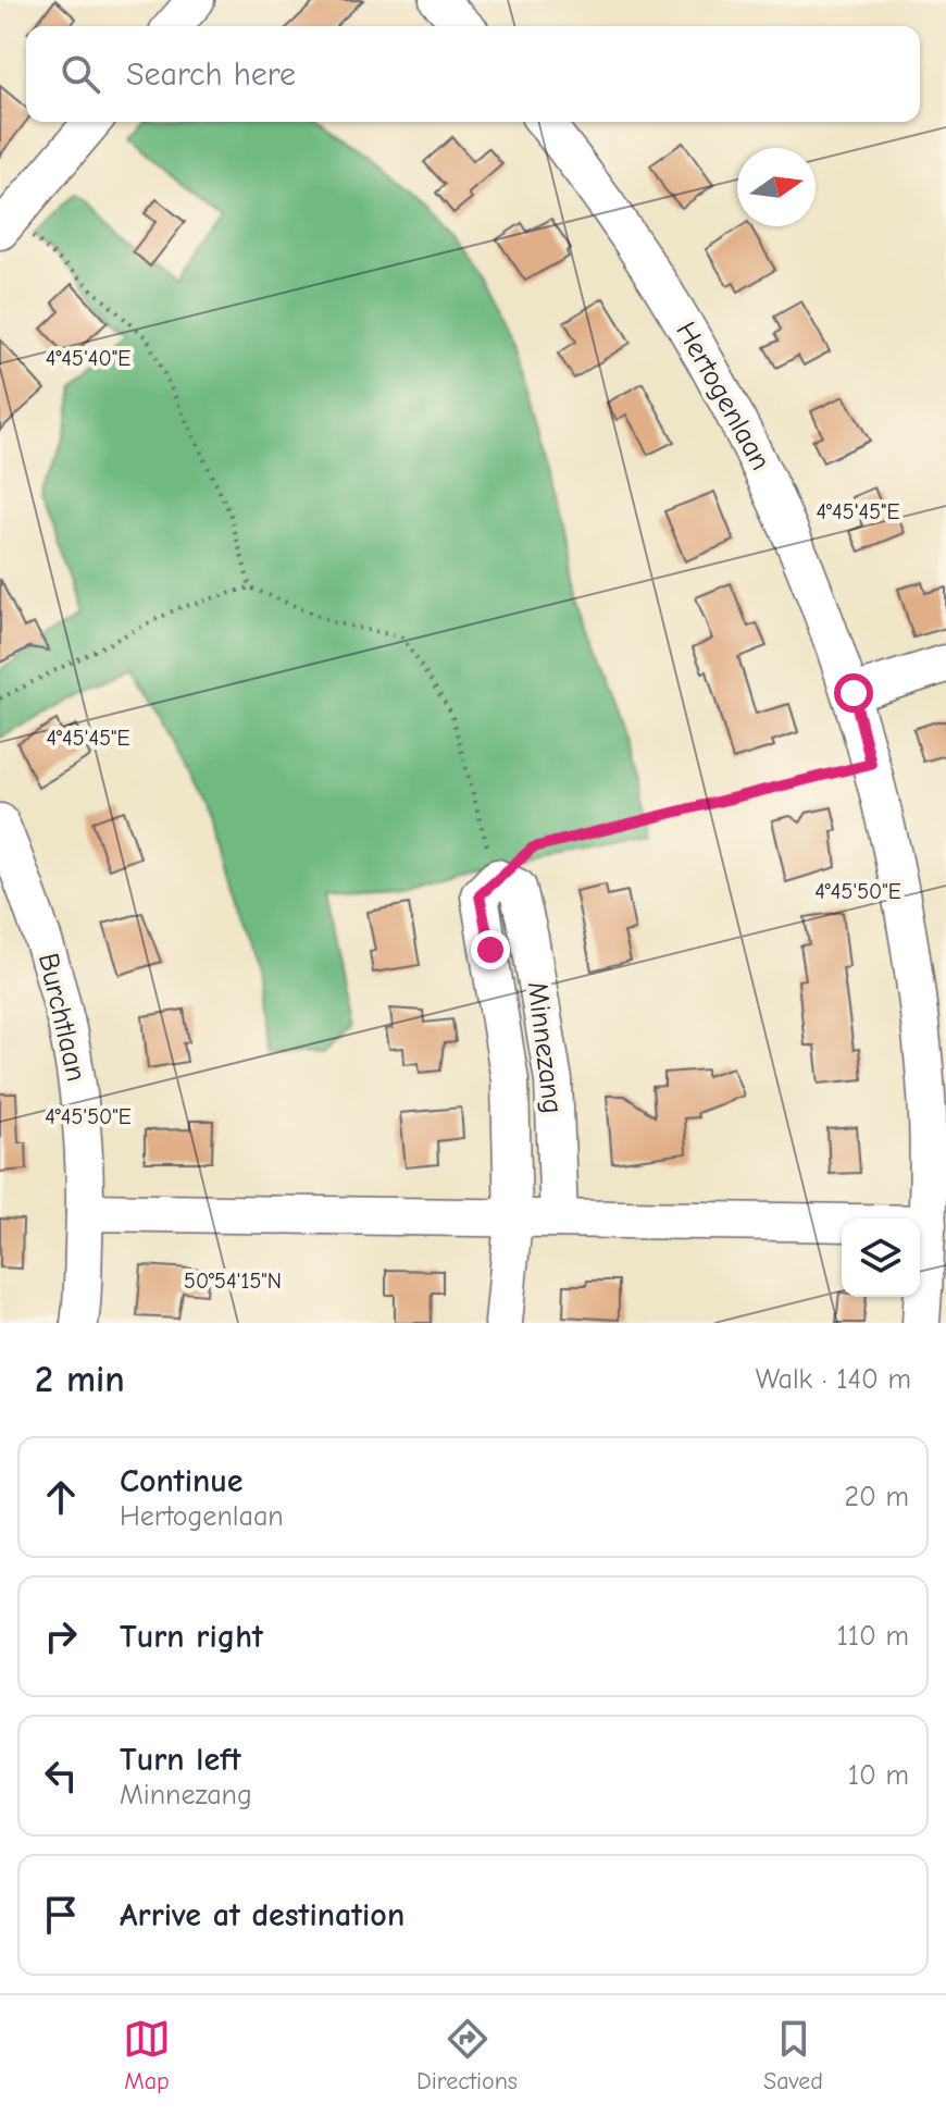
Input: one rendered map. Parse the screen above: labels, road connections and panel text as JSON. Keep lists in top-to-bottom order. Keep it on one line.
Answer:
{"streets":{"street":["Hertogenlaan","Burchtlaan","Minnezang"]},"north":"right","page":{"search":"Search here","heading":["2 min","Walk · 140 m"],"list":[["Continue","Hertogenlaan","20 m"],["Turn right","110 m"],["Turn left","Minnezang","10 m"],"Arrive at destination"],"nav":["Map","Directions","Saved"]},"coordinates":["4°45'40\"E","4°45'45\"E","4°45'50\"E","50°54'15\"N"]}
